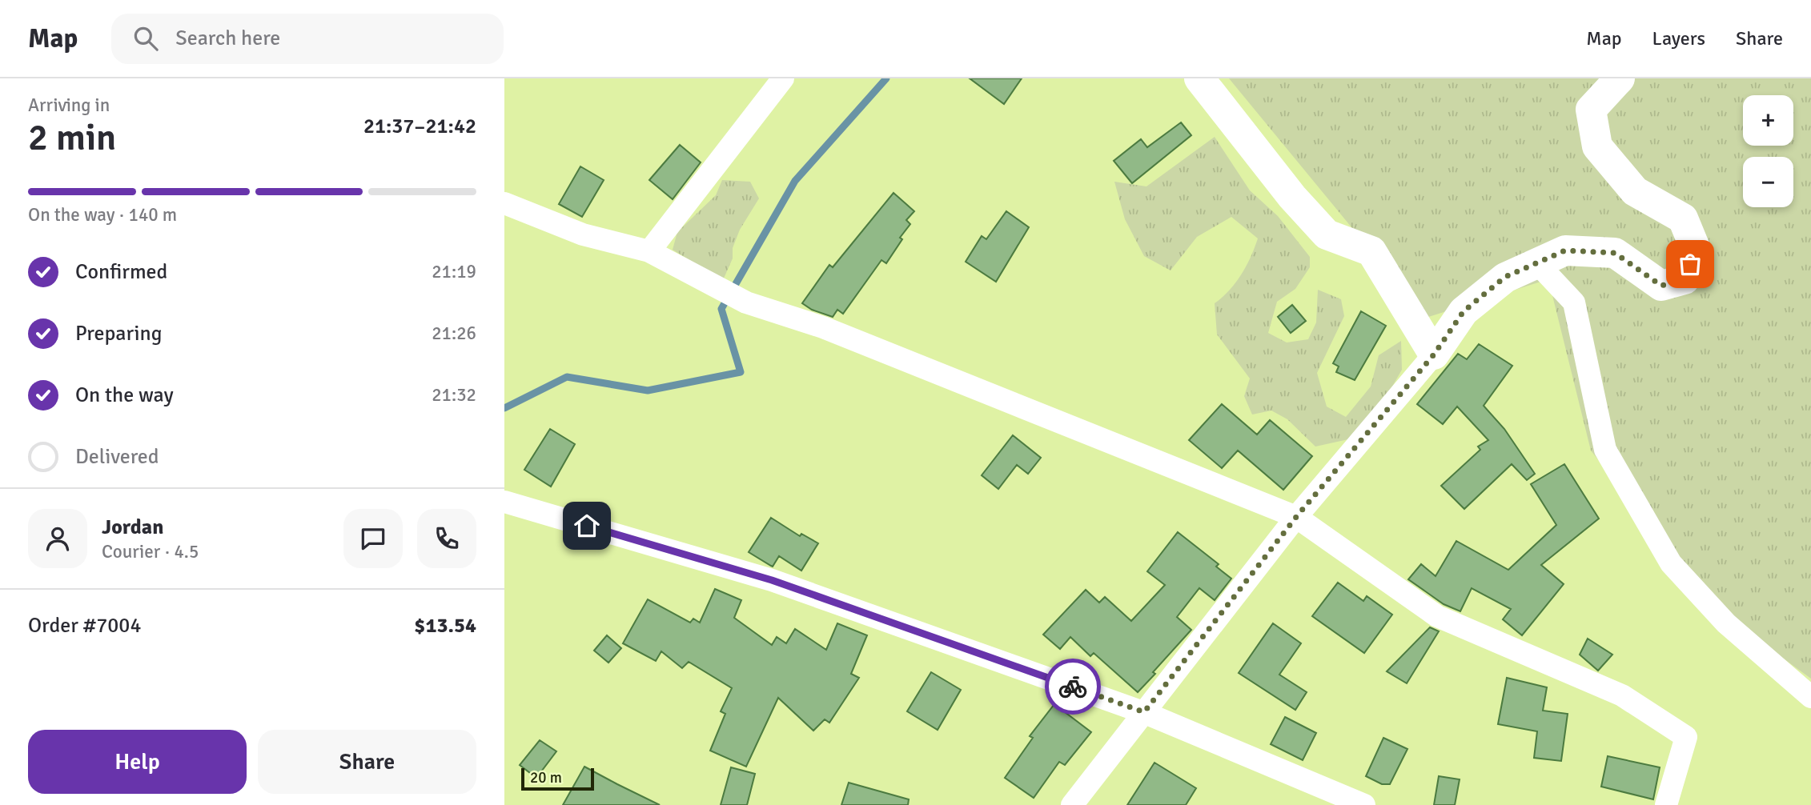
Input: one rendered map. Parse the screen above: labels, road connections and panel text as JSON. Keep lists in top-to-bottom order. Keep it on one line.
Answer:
{"scale_bar":"20 m","page":{"header":"Map","search":"Search here","nav":["Map","Layers","Share"],"heading":["2 min","Arriving in","21:37–21:42"],"panel":["Jordan","Courier · 4.5","Order #7004","$13.54"],"map_buttons":["+","−"],"bar":"On the way · 140 m","list":[["Confirmed","21:19"],["Preparing","21:26"],["On the way","21:32"],"Delivered"],"buttons":["Help","Share"],"scale":"20 m"}}
